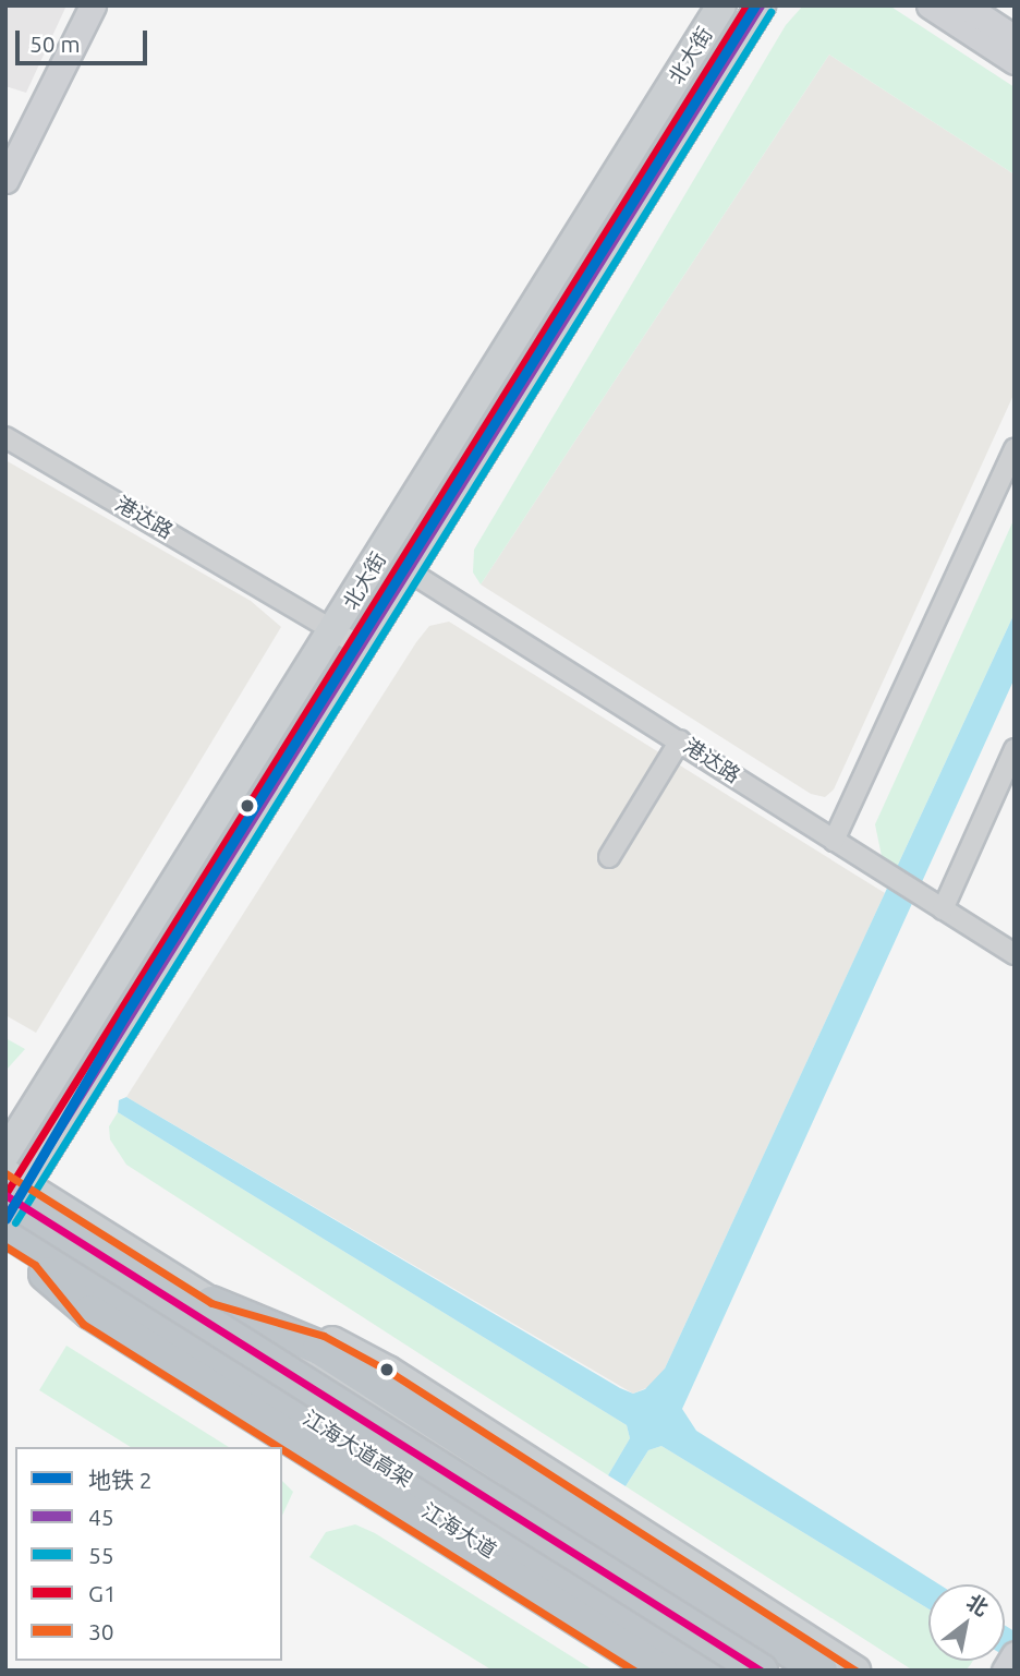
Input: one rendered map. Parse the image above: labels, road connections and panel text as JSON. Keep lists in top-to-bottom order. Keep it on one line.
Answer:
{"streets":{"highway":["江海大道高架"],"main road":["北大街","江海大道"],"street":["港达路"]},"crossings":[["北大街","港达路"],["北大街","江海大道高架"]],"lines":["metro line 2","transit line 45","transit line G1","transit line 55","transit line 30"],"legend":["地铁 2","45","55","G1","30"],"scale_bar":"50 m","north":"top right"}
